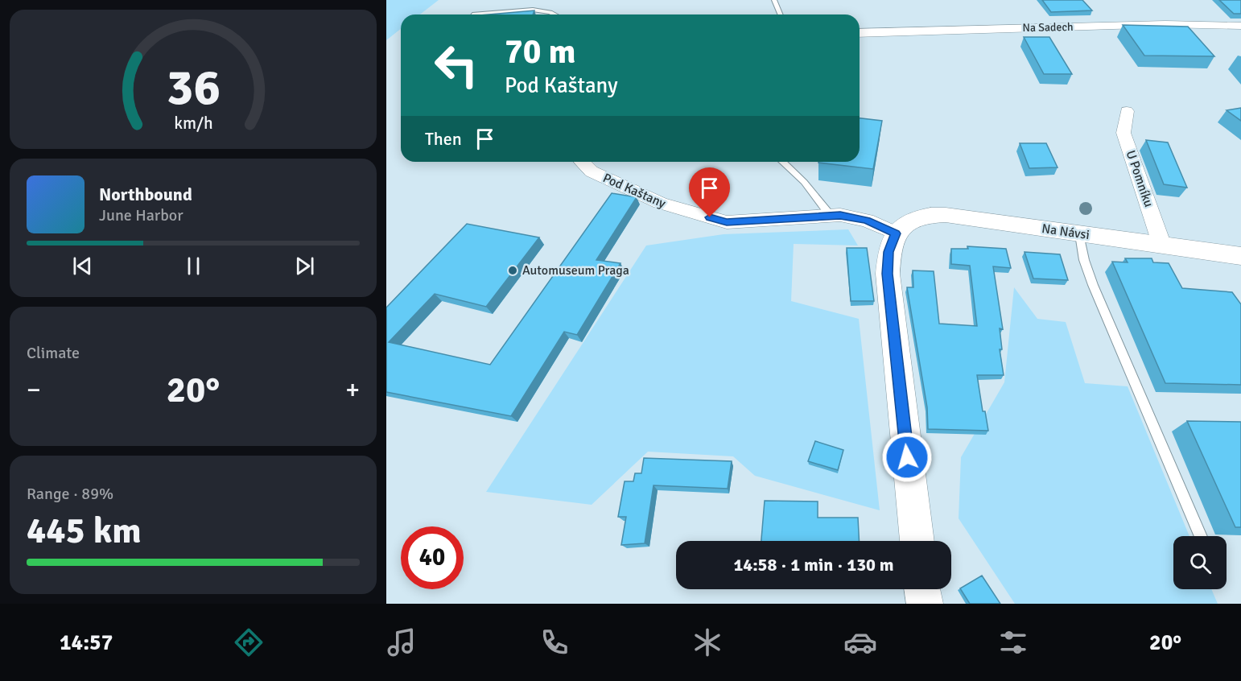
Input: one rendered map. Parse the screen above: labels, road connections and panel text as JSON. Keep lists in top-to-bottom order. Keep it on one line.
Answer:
{"streets":{"street":["Na Sadech","U Pomníku","Pod Kaštany","Na Návsi"]},"crossings":[["U Pomníku","Na Návsi"],["Pod Kaštany","Na Návsi"]],"places":["Automuseum Praga"],"page":{"turn":["70 m","Pod Kaštany"],"then":"Then","song":["Northbound","June Harbor"],"tile":["Climate",["Range · 89%","445 km"]],"heat":["−","20°","+"],"limit":"40","trip":"14:58 · 1 min · 130 m","tabs":["14:57","20°"],"gauge":["36","km/h"]}}
